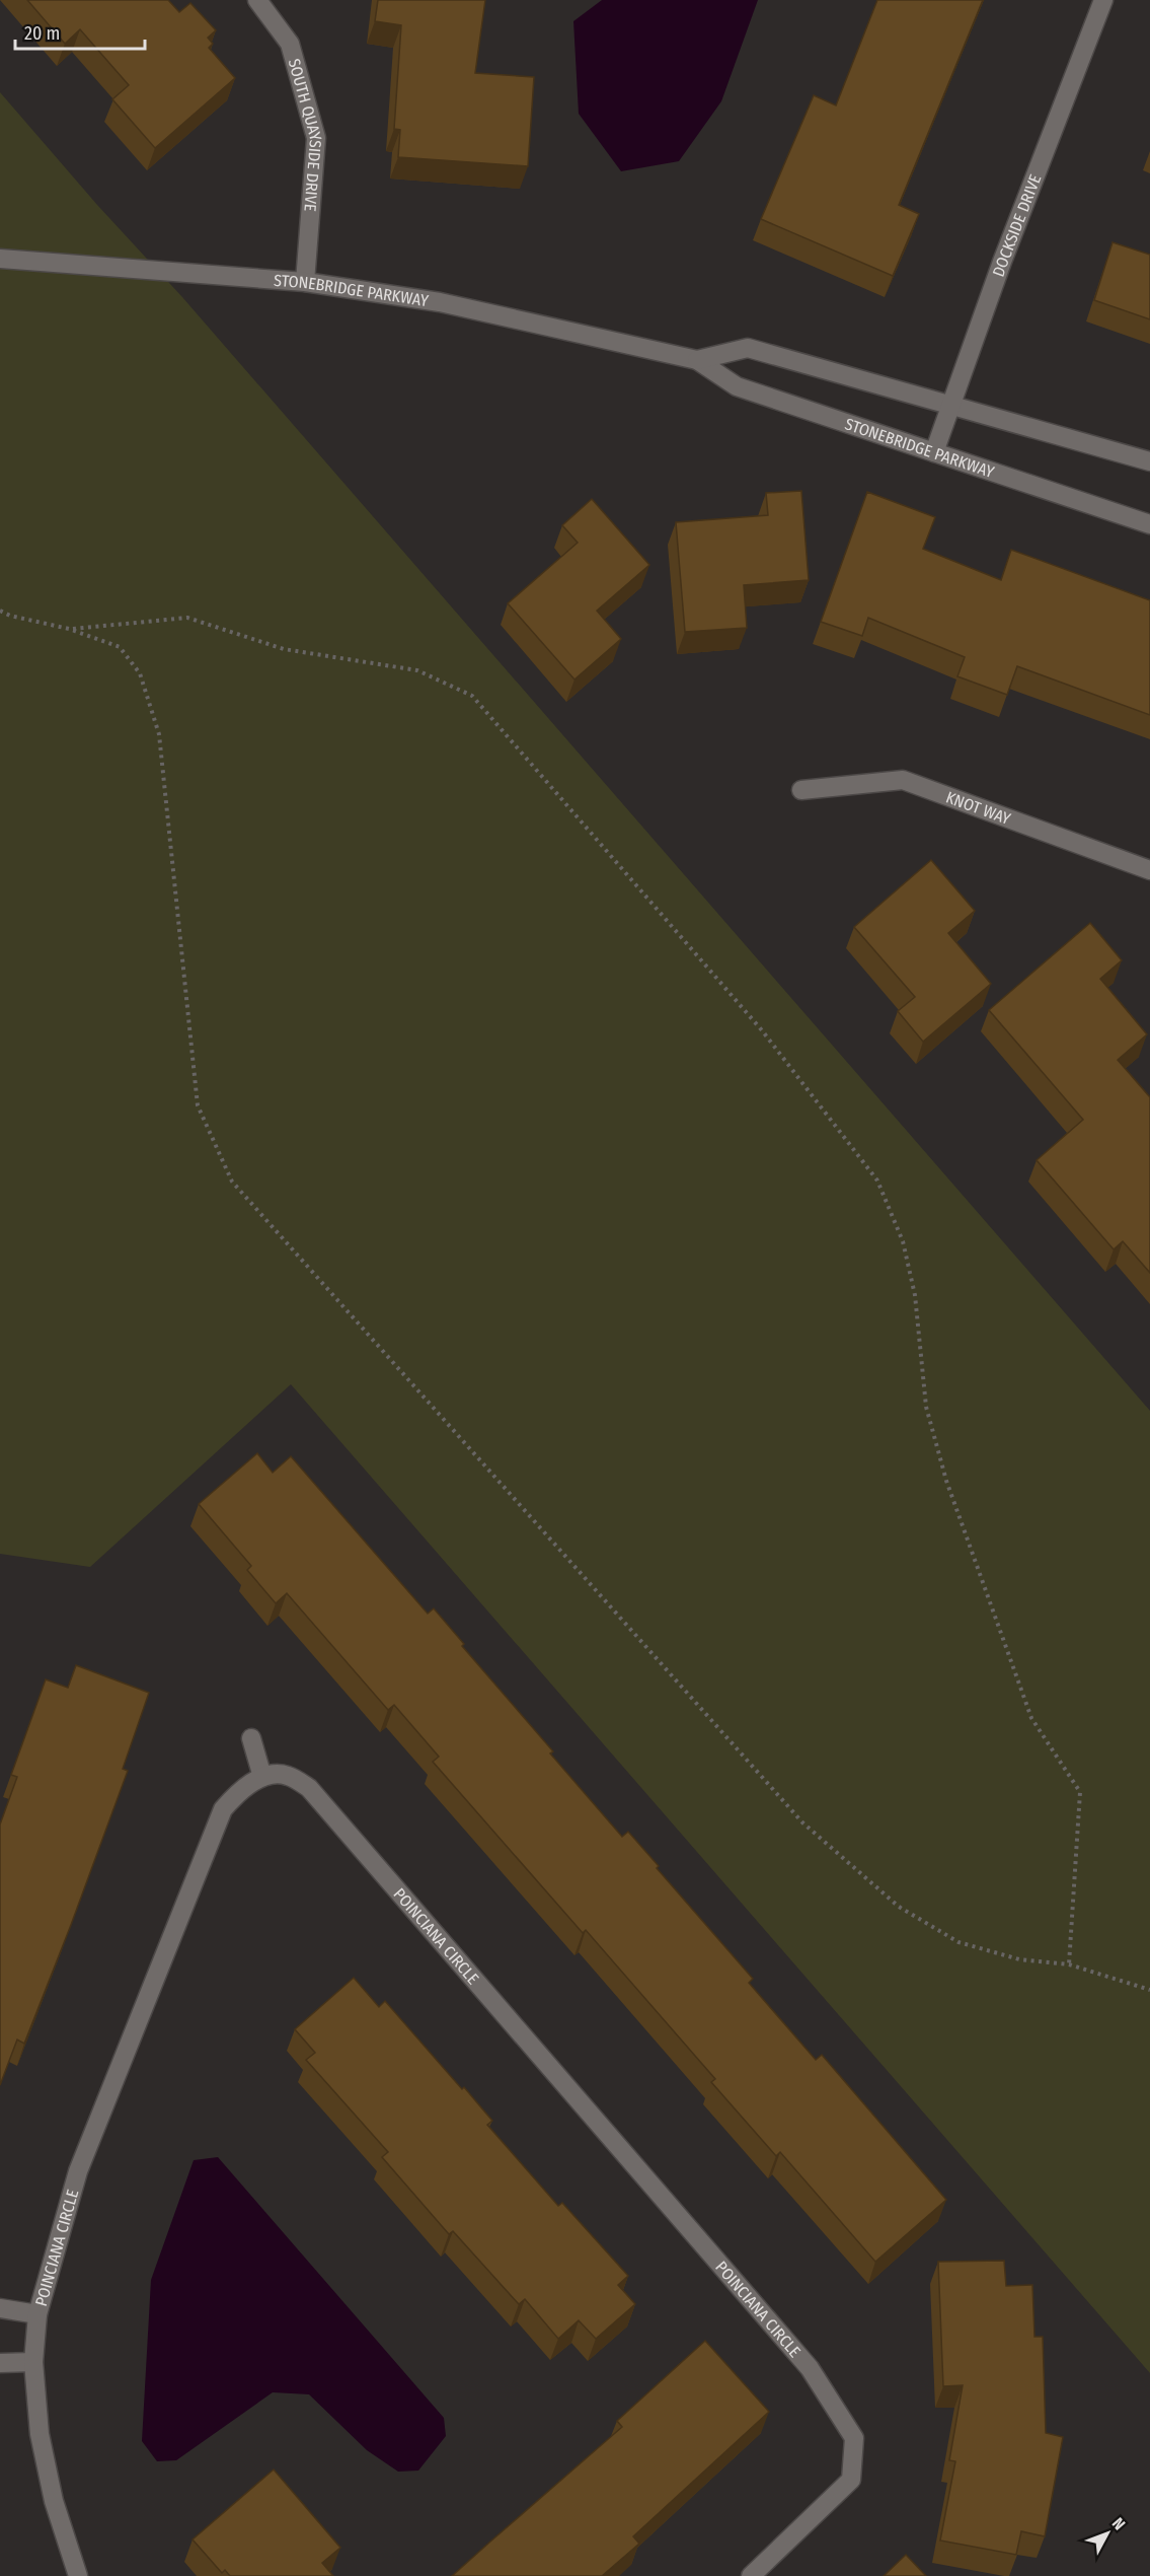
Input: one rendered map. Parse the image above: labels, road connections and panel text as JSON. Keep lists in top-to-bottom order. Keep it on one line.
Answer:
{"streets":{"street":["SOUTH QUAYSIDE DRIVE","DOCKSIDE DRIVE","STONEBRIDGE PARKWAY","KNOT WAY","POINCIANA CIRCLE"]},"crossings":[["SOUTH QUAYSIDE DRIVE","STONEBRIDGE PARKWAY"],["DOCKSIDE DRIVE","STONEBRIDGE PARKWAY"]],"scale_bar":"20 m","north":"top right"}
